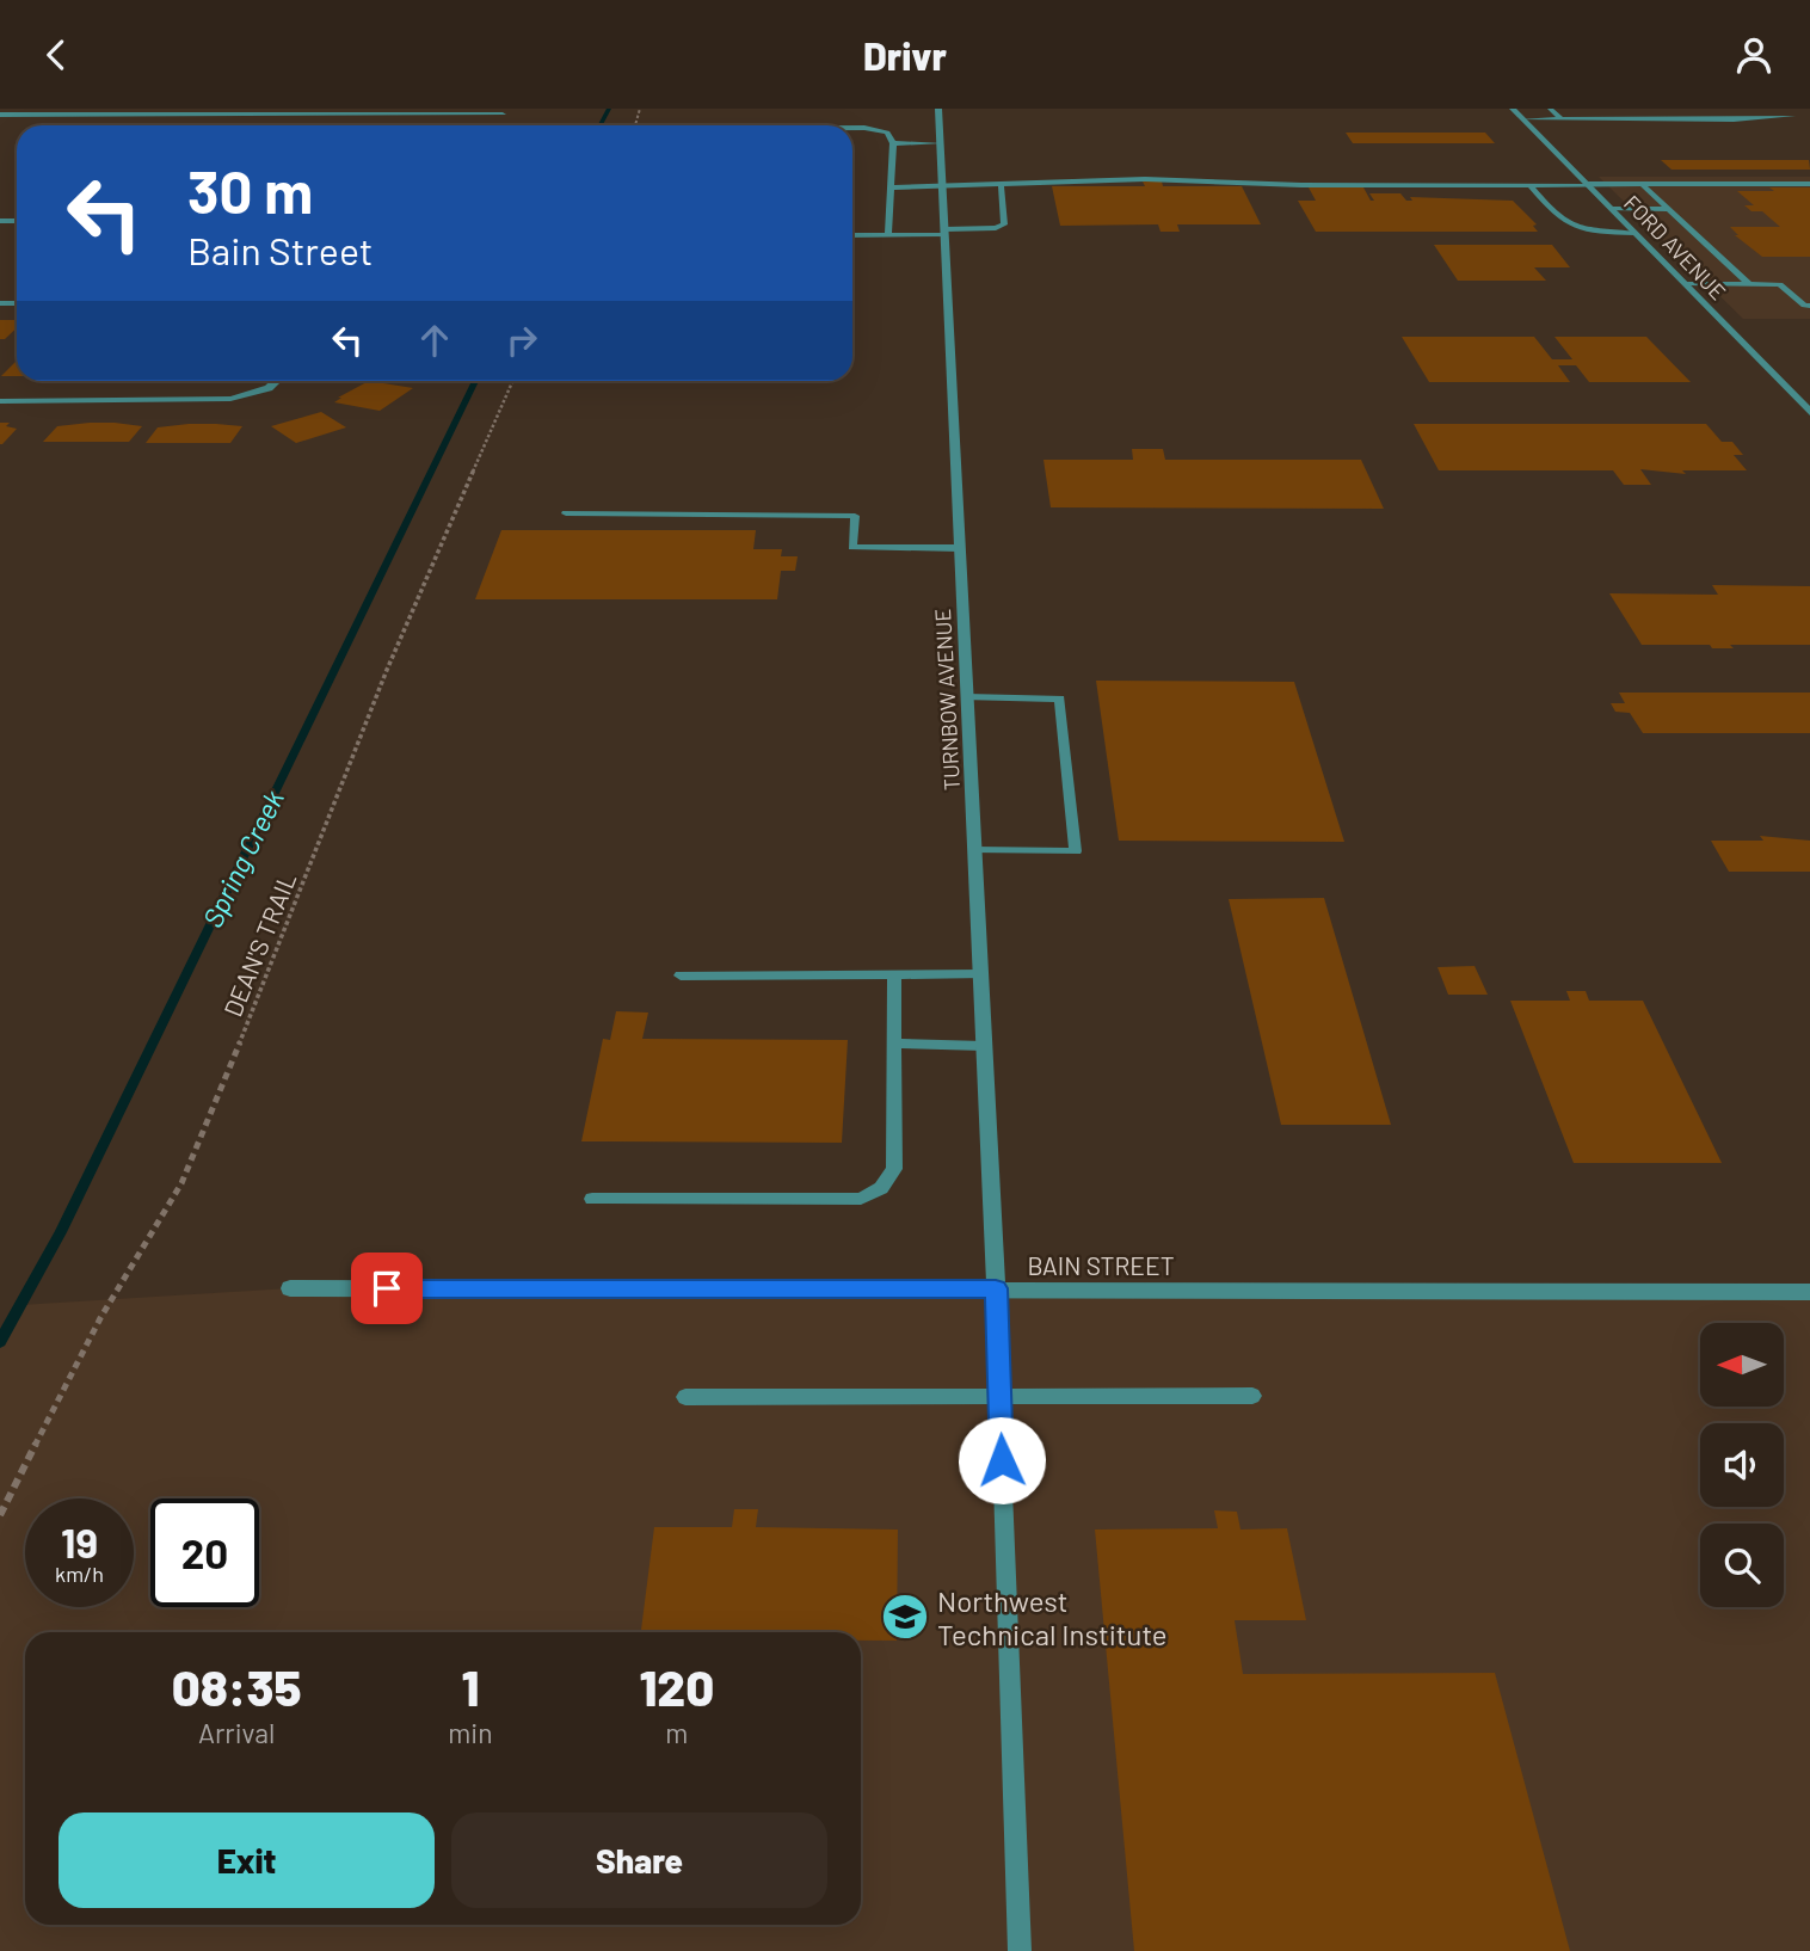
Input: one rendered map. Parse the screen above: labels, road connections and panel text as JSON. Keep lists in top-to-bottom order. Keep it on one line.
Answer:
{"streets":{"street":["FORD AVENUE","TURNBOW AVENUE","BAIN STREET"],"path":["DEAN'S TRAIL"]},"crossings":[["TURNBOW AVENUE","BAIN STREET"]],"water":["Spring Creek"],"places":{"school or university":["Northwest Technical Institute"]},"north":"left","page":{"header":"Drivr","turn":["30 m","Bain Street"],"speed":"19 km/h","limit":"20","eta":["08:35","Arrival","1","min","120","m"],"buttons":["Exit","Share"]}}
